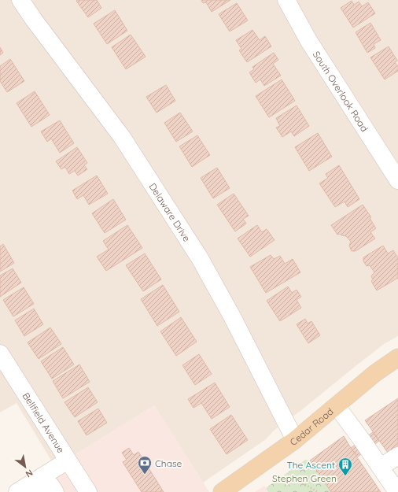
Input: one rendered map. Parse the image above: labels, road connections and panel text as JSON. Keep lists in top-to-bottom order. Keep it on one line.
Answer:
{"streets":{"main road":["Cedar Road"],"street":["South Overlook Road","Delaware Drive","Bellfield Avenue"]},"crossings":[["Delaware Drive","Cedar Road"]],"parks":["Stephen Green"],"places":{"bank":["Chase"],"building":["The Ascent"]},"north":"bottom right"}
